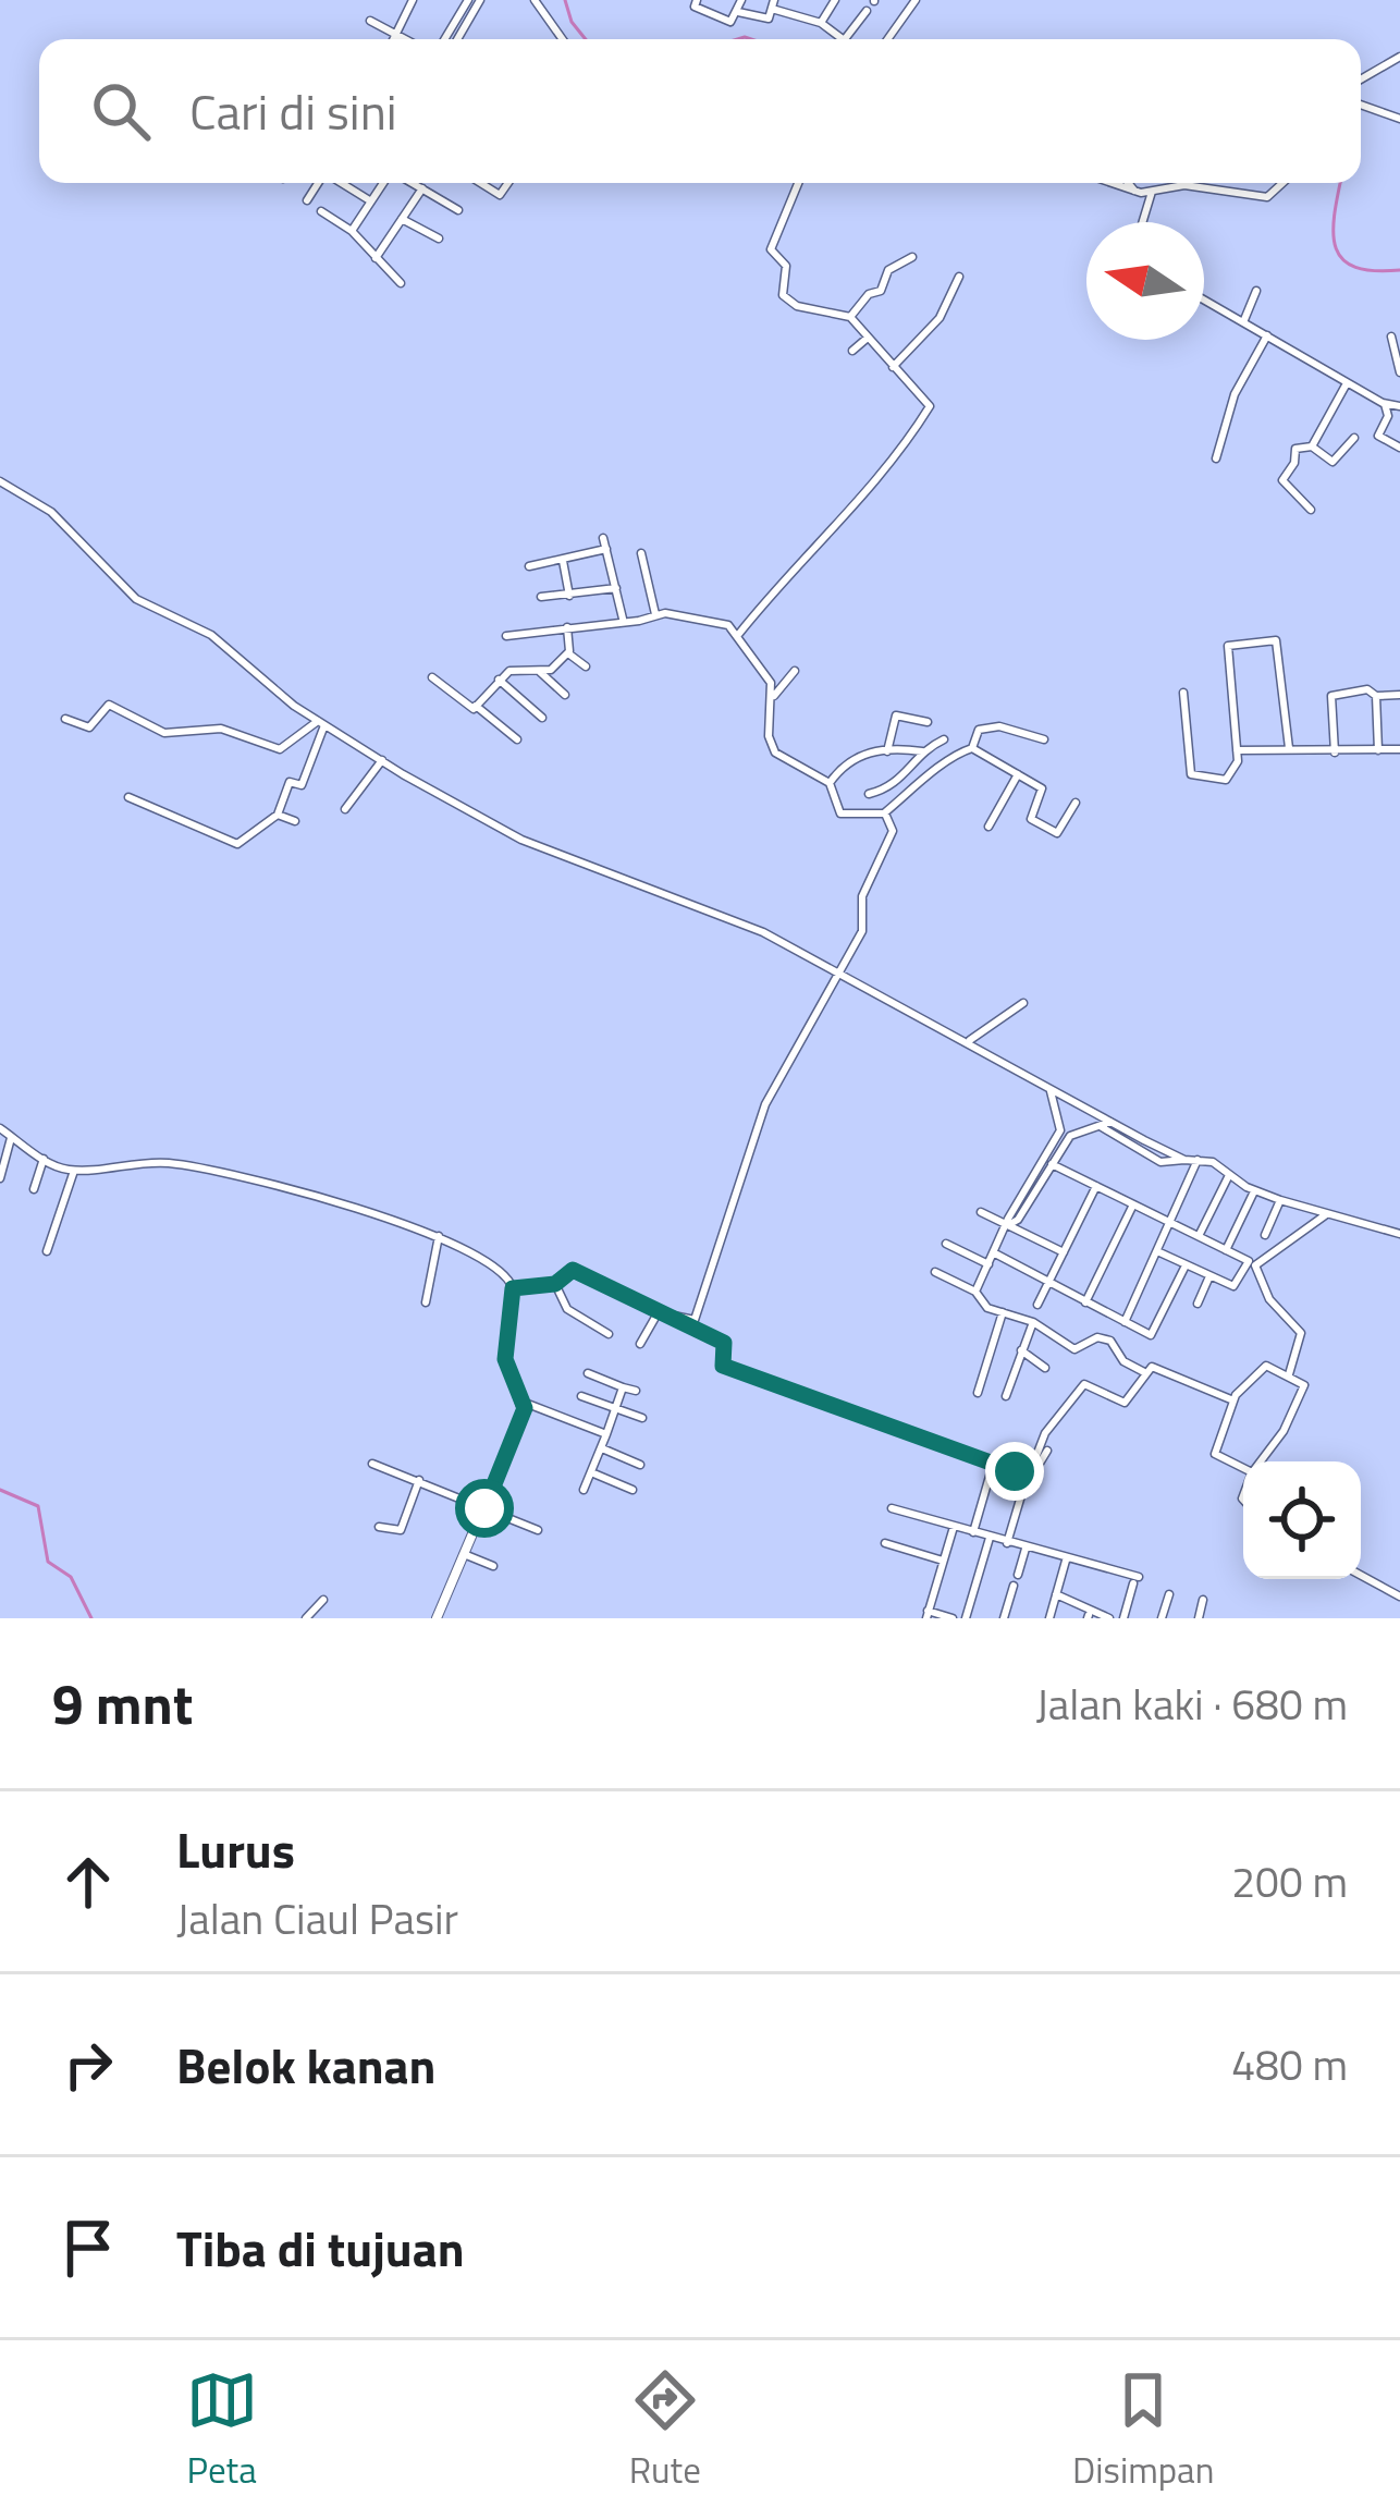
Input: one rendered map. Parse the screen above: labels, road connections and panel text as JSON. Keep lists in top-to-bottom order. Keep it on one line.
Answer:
{"north":"left","page":{"search":"Cari di sini","heading":["9 mnt","Jalan kaki · 680 m"],"list":[["Lurus","Jalan Ciaul Pasir","200 m"],["Belok kanan","480 m"],"Tiba di tujuan"],"nav":["Peta","Rute","Disimpan"]}}
